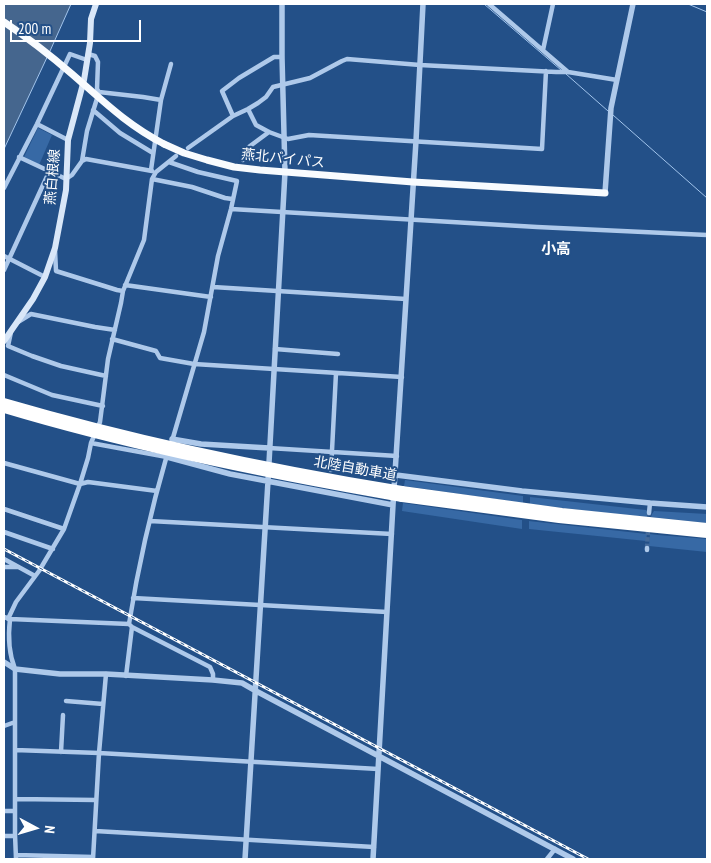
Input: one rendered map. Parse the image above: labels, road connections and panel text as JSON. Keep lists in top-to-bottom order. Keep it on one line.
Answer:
{"streets":{"highway":["燕北バイパス","北陸自動車道"],"main road":["燕白根線"]},"districts":["小高"],"scale_bar":"200 m","north":"right"}
